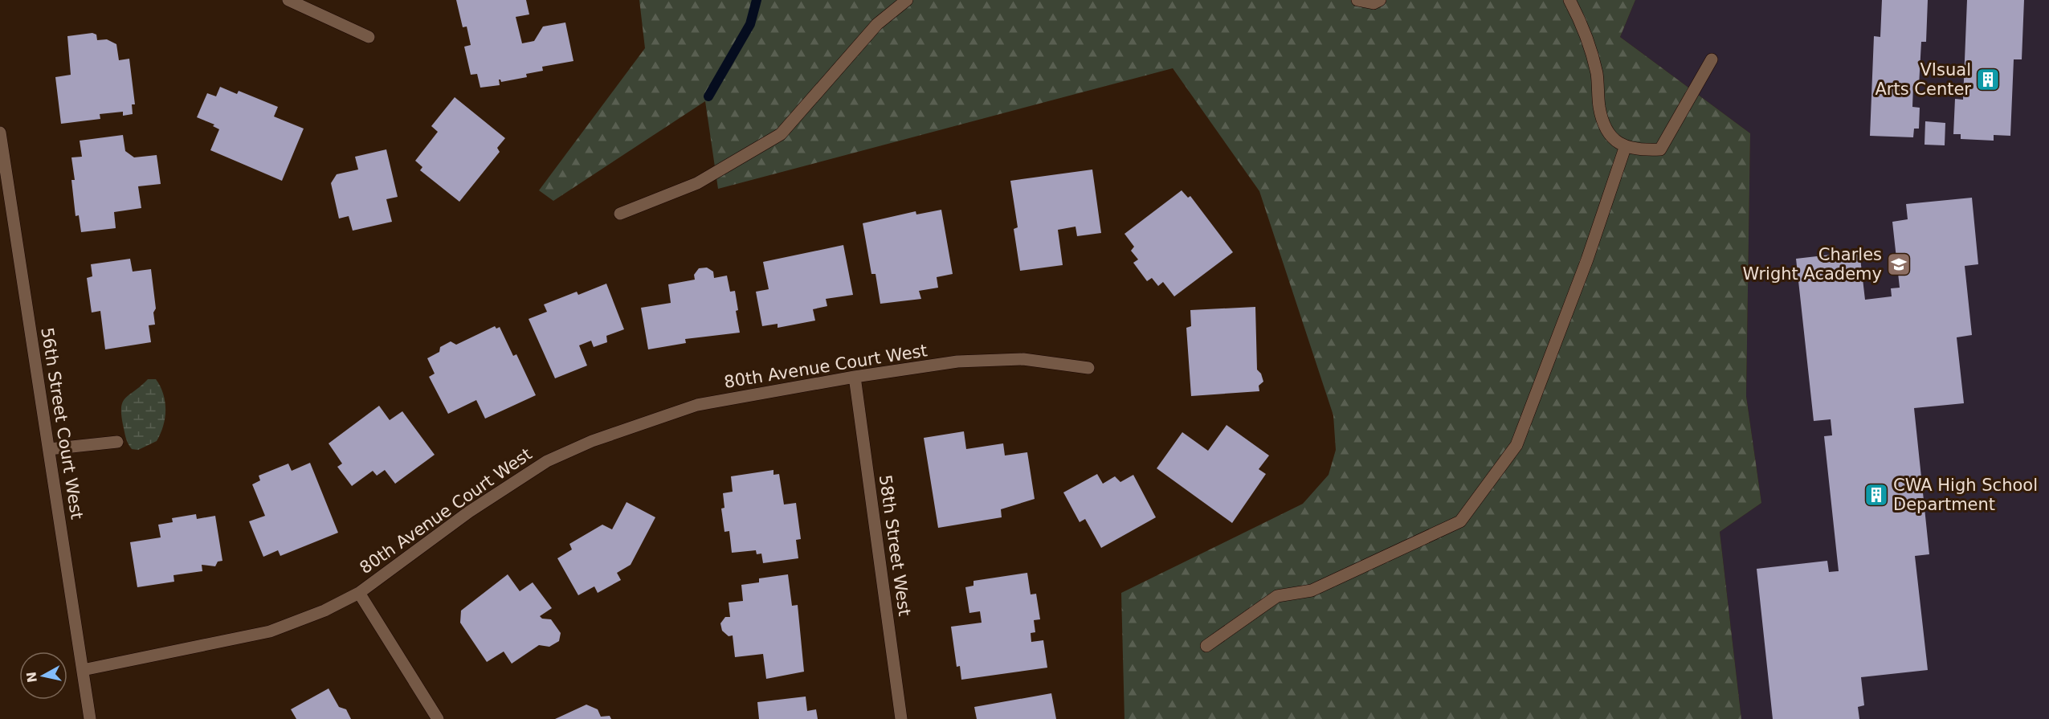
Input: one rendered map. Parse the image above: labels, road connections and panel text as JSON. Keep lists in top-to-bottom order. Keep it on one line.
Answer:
{"streets":{"street":["80th Avenue Court West","56th Street Court West","58th Street West"]},"crossings":[["80th Avenue Court West","56th Street Court West"],["80th Avenue Court West","58th Street West"]],"places":{"building":["VIsual Arts Center","CWA High School Department"],"school or university":["Charles Wright Academy"]},"north":"left"}
